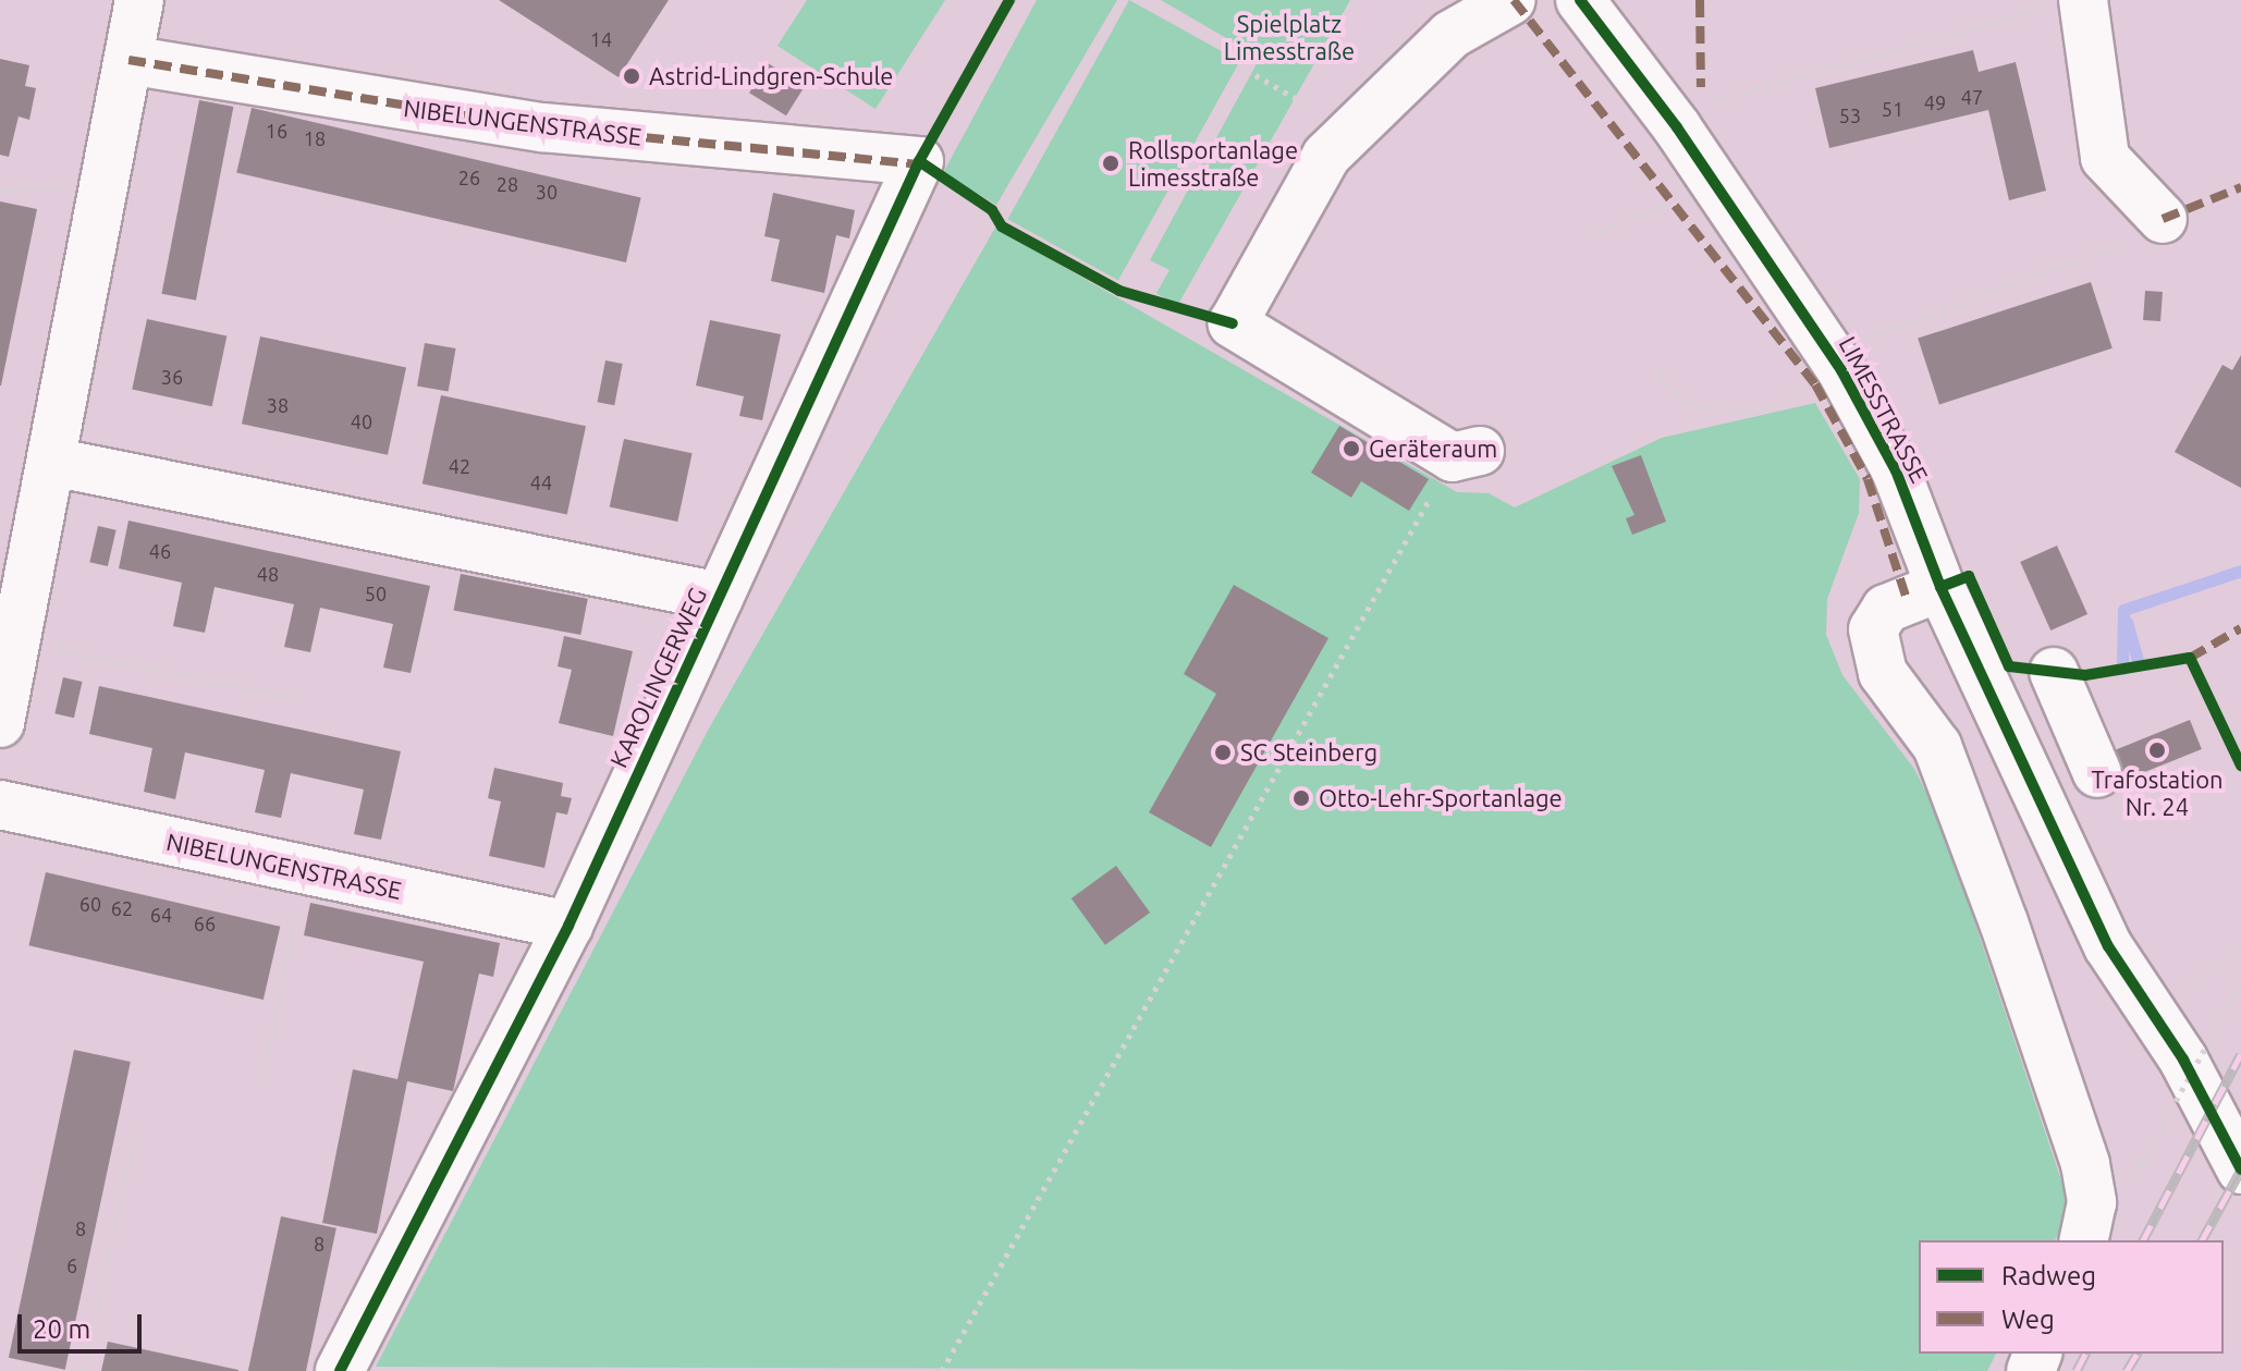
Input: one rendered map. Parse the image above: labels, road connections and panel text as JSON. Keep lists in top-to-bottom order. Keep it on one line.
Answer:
{"streets":{"street":["NIBELUNGENSTRASSE","LIMESSTRASSE","KAROLINGERWEG"]},"crossings":[["NIBELUNGENSTRASSE","KAROLINGERWEG"]],"parks":["Spielplatz Limesstraße"],"places":["Astrid-Lindgren-Schule","Rollsportanlage Limesstraße","Geräteraum","Trafostation Nr. 24","SC Steinberg","Otto-Lehr-Sportanlage"],"house_numbers":["14","47","49","51","53","16","18","26","28","30","36","38","40","42","44","46","48","50","60","62","64","66","8","8","6"],"legend":["Radweg","Weg"],"scale_bar":"20 m"}
